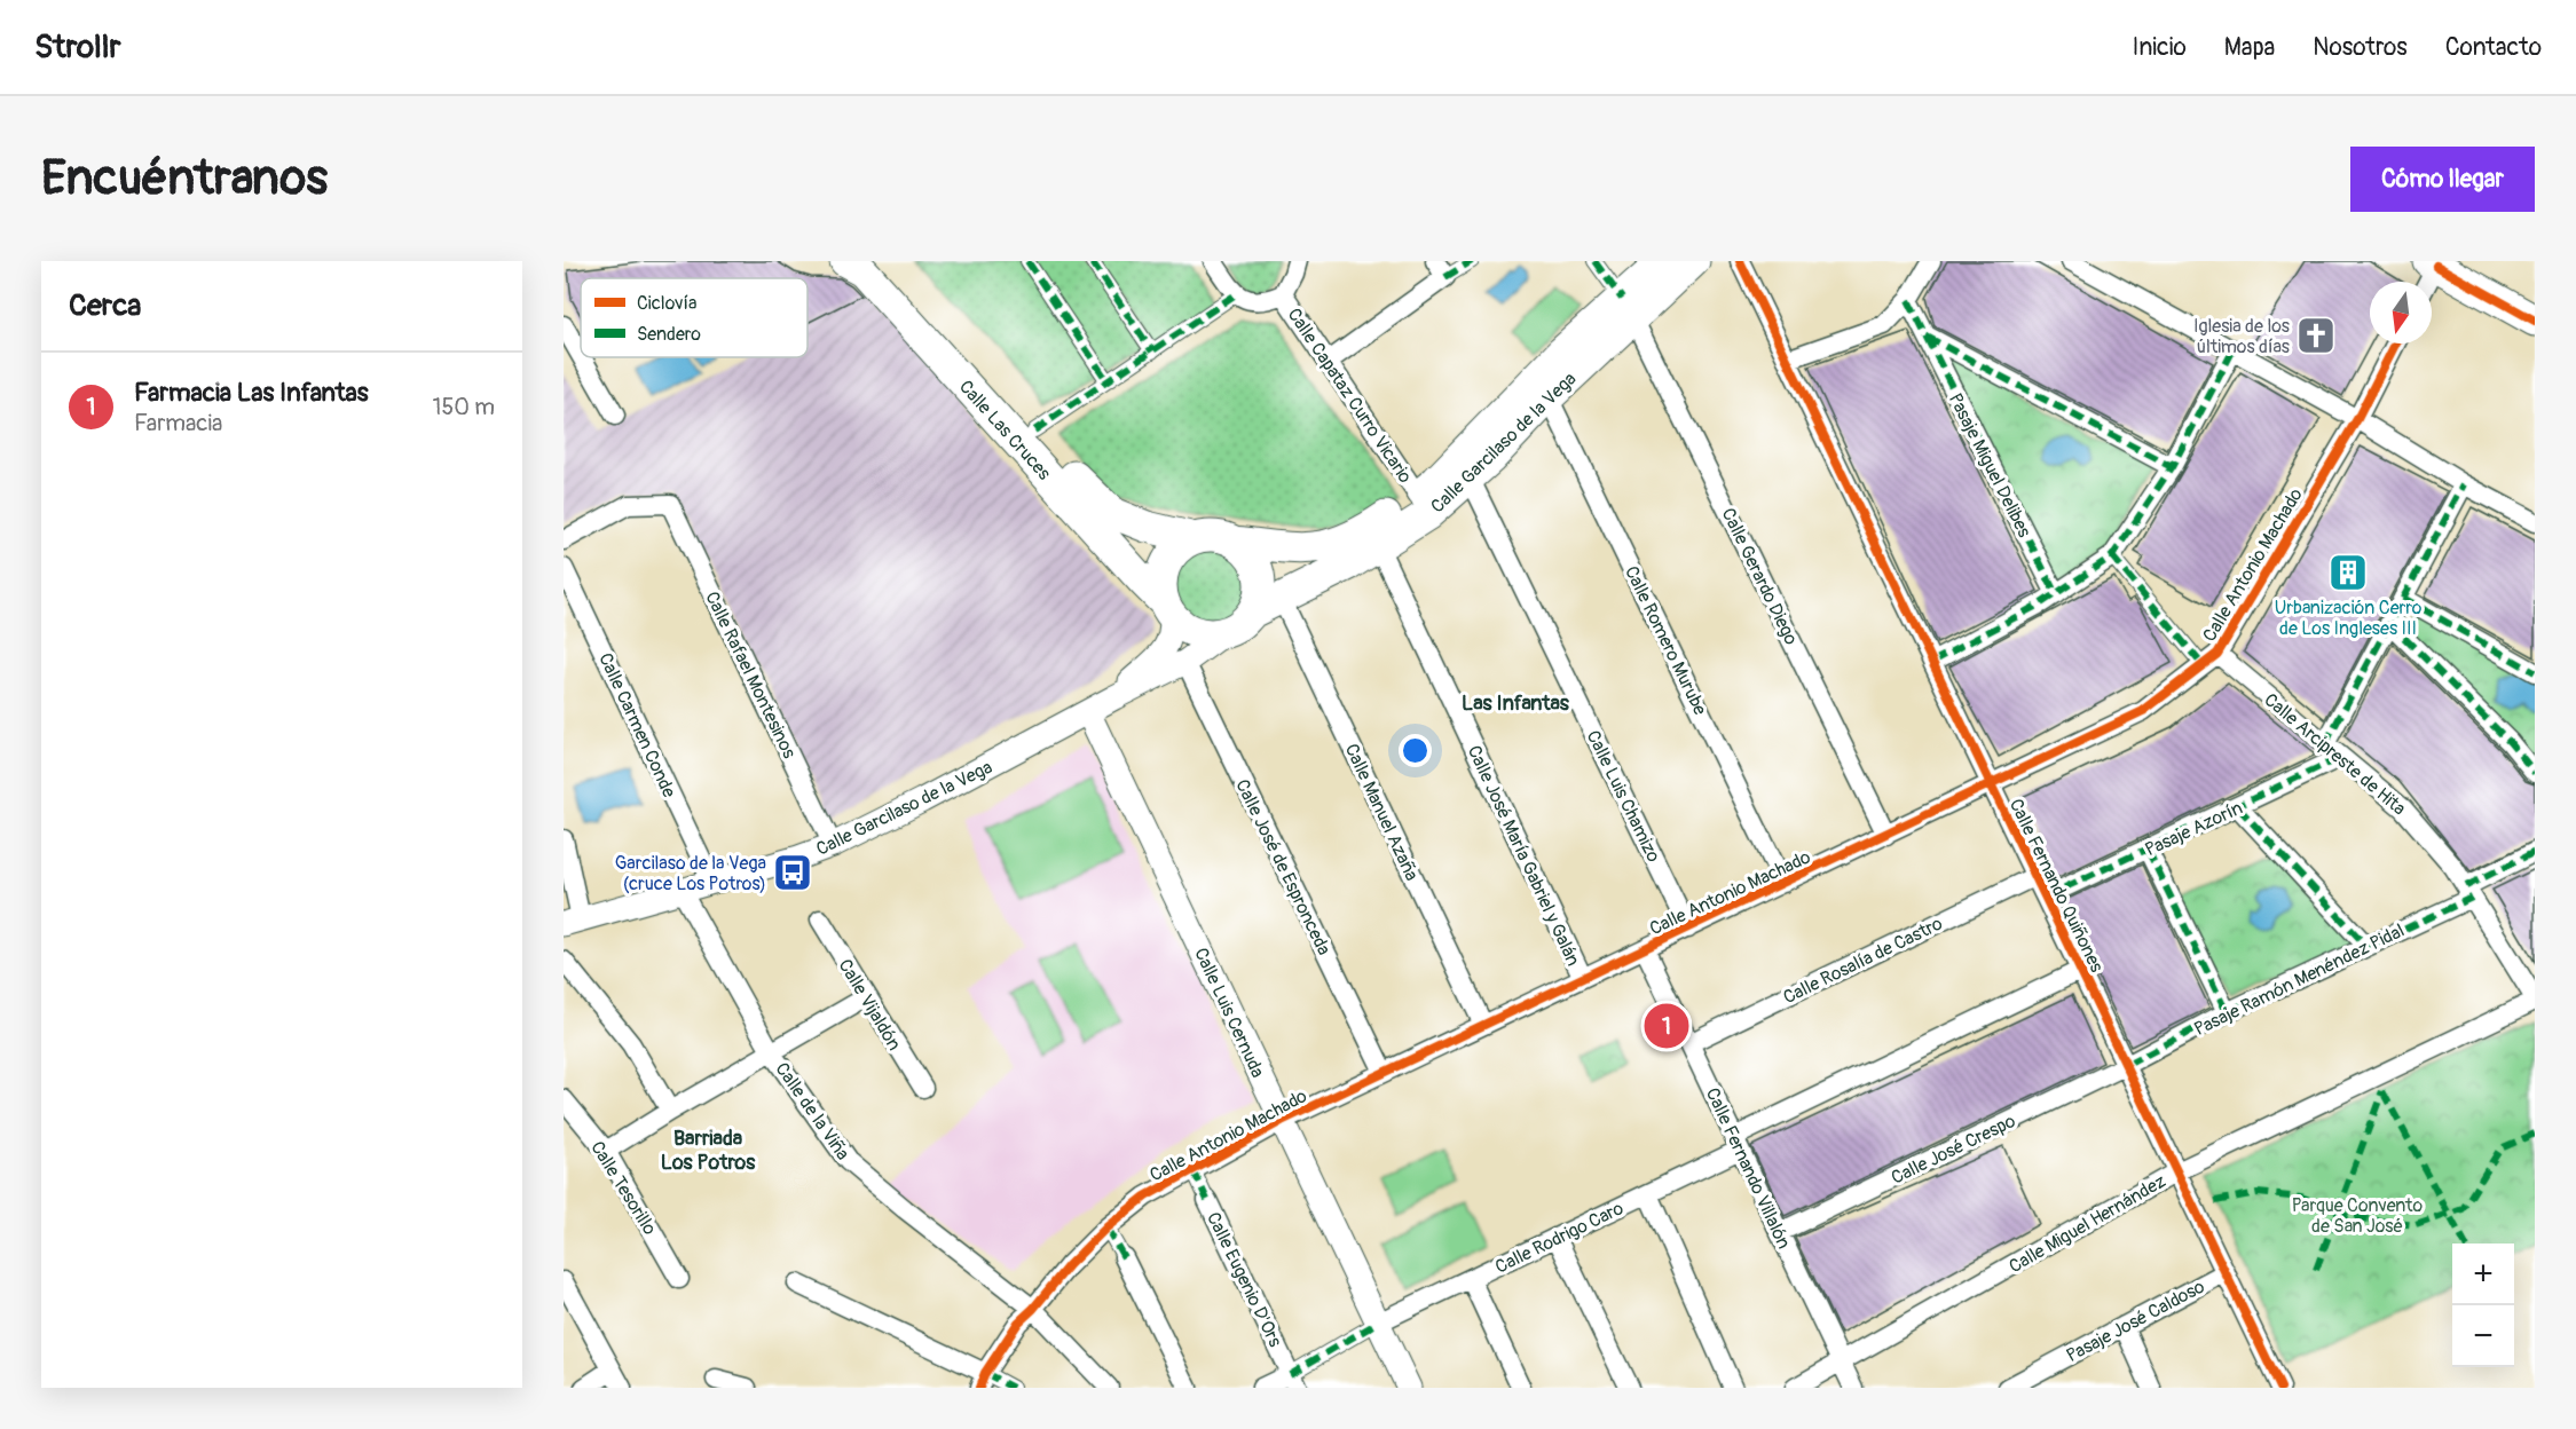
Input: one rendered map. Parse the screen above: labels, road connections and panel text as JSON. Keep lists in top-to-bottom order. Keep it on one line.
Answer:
{"streets":{"main road":["Calle Las Cruces","Calle Garcilaso de la Vega"],"street":["Calle Capataz Curro Vicario","Pasaje Miguel Delibes","Calle Antonio Machado","Calle Gerardo Diego","Calle Romero Murube","Calle Rafael Montesinos","Calle Carmen Conde","Calle Arcipreste de Hita","Calle Luis Chamizo","Calle Manuel Azaña","Pasaje Azorín","Calle José María Gabriel y Galán","Calle José de Espronceda","Calle Fernando Quiñones","Calle Rosalía de Castro","Pasaje Ramón Menéndez Pidal","Calle Vijaldón","Calle Luis Cernuda","Calle de la Viña","Calle José Crespo","Calle Fernando Villalón","Calle Tesorillo","Calle Miguel Hernández","Calle Rodrigo Caro","Calle Eugenio D'Ors","Pasaje José Caldoso"]},"crossings":[["Calle Capataz Curro Vicario","Calle Garcilaso de la Vega"],["Calle Las Cruces","Calle Garcilaso de la Vega"],["Calle Garcilaso de la Vega","Calle Gerardo Diego"],["Calle Garcilaso de la Vega","Calle Romero Murube"],["Calle Garcilaso de la Vega","Calle Rafael Montesinos"],["Calle Garcilaso de la Vega","Calle Carmen Conde"],["Calle Garcilaso de la Vega","Calle Luis Chamizo"],["Calle Garcilaso de la Vega","Calle Manuel Azaña"],["Calle Garcilaso de la Vega","Calle José María Gabriel y Galán"],["Calle Garcilaso de la Vega","Calle José de Espronceda"],["Calle Garcilaso de la Vega","Calle Luis Cernuda"],["Calle Garcilaso de la Vega","Calle de la Viña"],["Calle Antonio Machado","Calle Gerardo Diego"],["Calle Antonio Machado","Calle Romero Murube"],["Calle Antonio Machado","Calle Arcipreste de Hita"],["Calle Antonio Machado","Calle Luis Chamizo"],["Calle Antonio Machado","Calle Manuel Azaña"],["Calle Antonio Machado","Calle José María Gabriel y Galán"],["Calle Antonio Machado","Calle José de Espronceda"],["Calle Antonio Machado","Calle Fernando Quiñones"],["Calle Antonio Machado","Calle Luis Cernuda"],["Calle Antonio Machado","Calle de la Viña"],["Calle Antonio Machado","Calle Fernando Villalón"],["Calle Antonio Machado","Calle Eugenio D'Ors"],["Calle Arcipreste de Hita","Pasaje Azorín"],["Calle Arcipreste de Hita","Pasaje Ramón Menéndez Pidal"],["Calle Arcipreste de Hita","Calle Miguel Hernández"],["Pasaje Azorín","Calle Fernando Quiñones"],["Calle Fernando Quiñones","Calle Rosalía de Castro"],["Calle Fernando Quiñones","Pasaje Ramón Menéndez Pidal"],["Calle Fernando Quiñones","Calle José Crespo"],["Calle Fernando Quiñones","Calle Miguel Hernández"],["Calle Fernando Quiñones","Calle Rodrigo Caro"],["Calle Fernando Quiñones","Pasaje José Caldoso"],["Calle Rosalía de Castro","Calle Fernando Villalón"],["Pasaje Ramón Menéndez Pidal","Calle José Crespo"],["Calle Luis Cernuda","Calle Rodrigo Caro"],["Calle José Crespo","Calle Fernando Villalón"],["Calle Fernando Villalón","Calle Miguel Hernández"],["Calle Fernando Villalón","Calle Rodrigo Caro"]],"districts":["Las Infantas","Barriada Los Potros"],"parks":["Parque Convento de San José"],"places":{"church":["Iglesia de los últimos días"],"building":["Urbanización Cerro de Los Ingleses III"],"bus stop":["Garcilaso de la Vega (cruce Los Potros)"]},"legend":["Ciclovía","Sendero"],"north":"bottom","page":{"header":"Strollr","nav":["Inicio","Mapa","Nosotros","Contacto"],"buttons":"Cómo llegar","title":"Encuéntranos","heading":"Cerca","list":[{"mark":"1","name":"Farmacia Las Infantas","note":"Farmacia","value":"150 m"}],"pins":"1","map_buttons":["+","−"]}}
